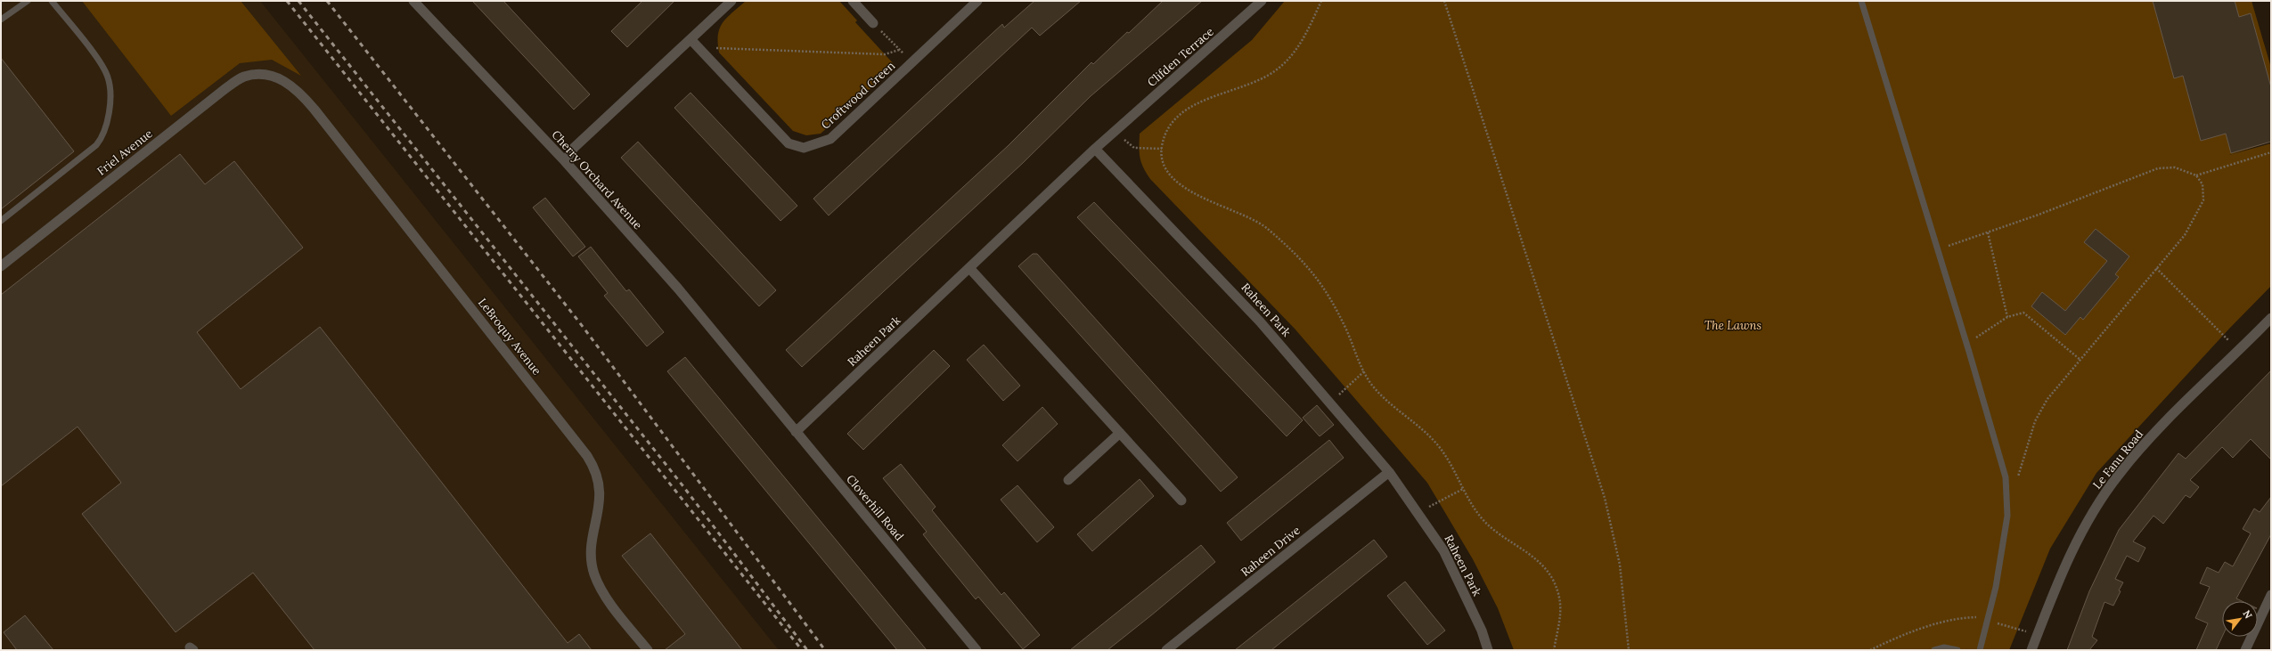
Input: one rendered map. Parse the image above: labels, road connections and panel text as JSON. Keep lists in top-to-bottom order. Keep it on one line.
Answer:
{"streets":{"street":["Clifden Terrace","Croftwood Green","Friel Avenue","Cherry Orchard Avenue","Raheen Park","LeBroquy Avenue","Le Fanu Road","Cloverhill Road","Raheen Drive"]},"crossings":[["Clifden Terrace","Raheen Park"],["Friel Avenue","LeBroquy Avenue"],["Cherry Orchard Avenue","Cloverhill Road"],["Raheen Park","Cloverhill Road"],["Raheen Park","Raheen Drive"]],"parks":["The Lawns"],"north":"top right"}
